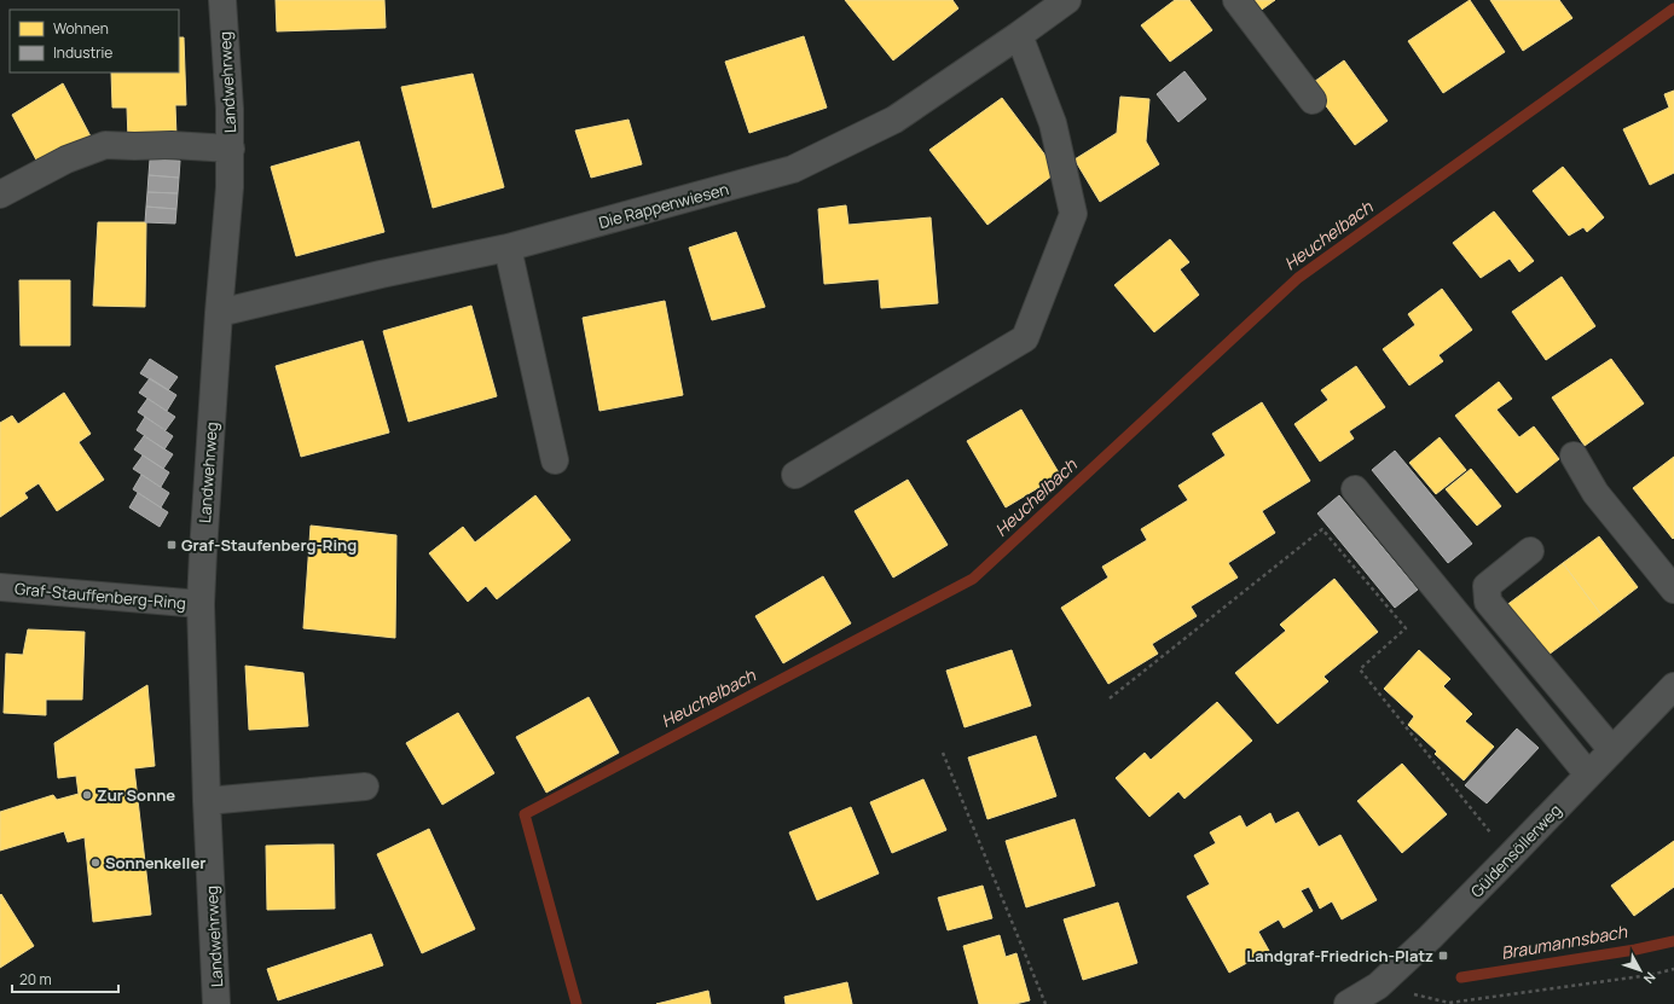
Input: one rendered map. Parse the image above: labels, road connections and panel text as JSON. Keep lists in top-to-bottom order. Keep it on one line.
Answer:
{"streets":{"street":["Landwehrweg","Die Rappenwiesen","Graf-Stauffenberg-Ring","Güldensöllerweg"]},"crossings":[["Landwehrweg","Die Rappenwiesen"],["Landwehrweg","Graf-Stauffenberg-Ring"]],"water":["Heuchelbach","Braumannsbach"],"places":{"transit":["Graf-Staufenberg-Ring","Landgraf-Friedrich-Platz"],"other":["Zur Sonne","Sonnenkeller"]},"legend":["Wohnen","Industrie"],"scale_bar":"20 m","north":"bottom right"}
